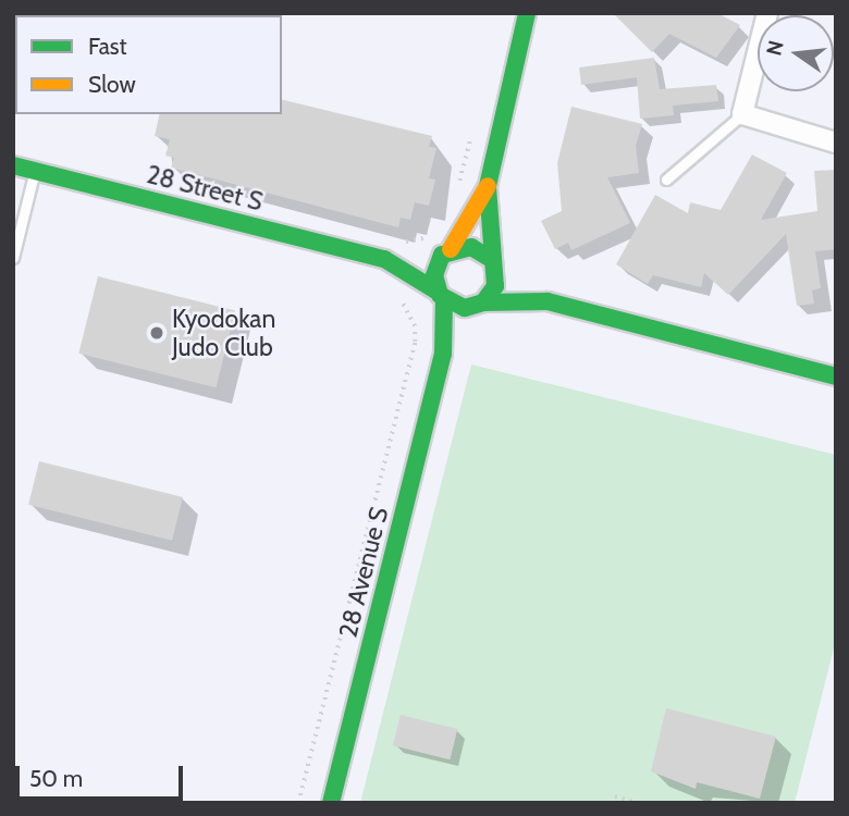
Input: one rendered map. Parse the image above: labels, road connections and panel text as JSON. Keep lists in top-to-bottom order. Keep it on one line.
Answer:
{"streets":{"street":["28 Street S","28 Avenue S"]},"places":["Kyodokan Judo Club"],"legend":["Fast","Slow"],"scale_bar":"50 m","north":"left"}
